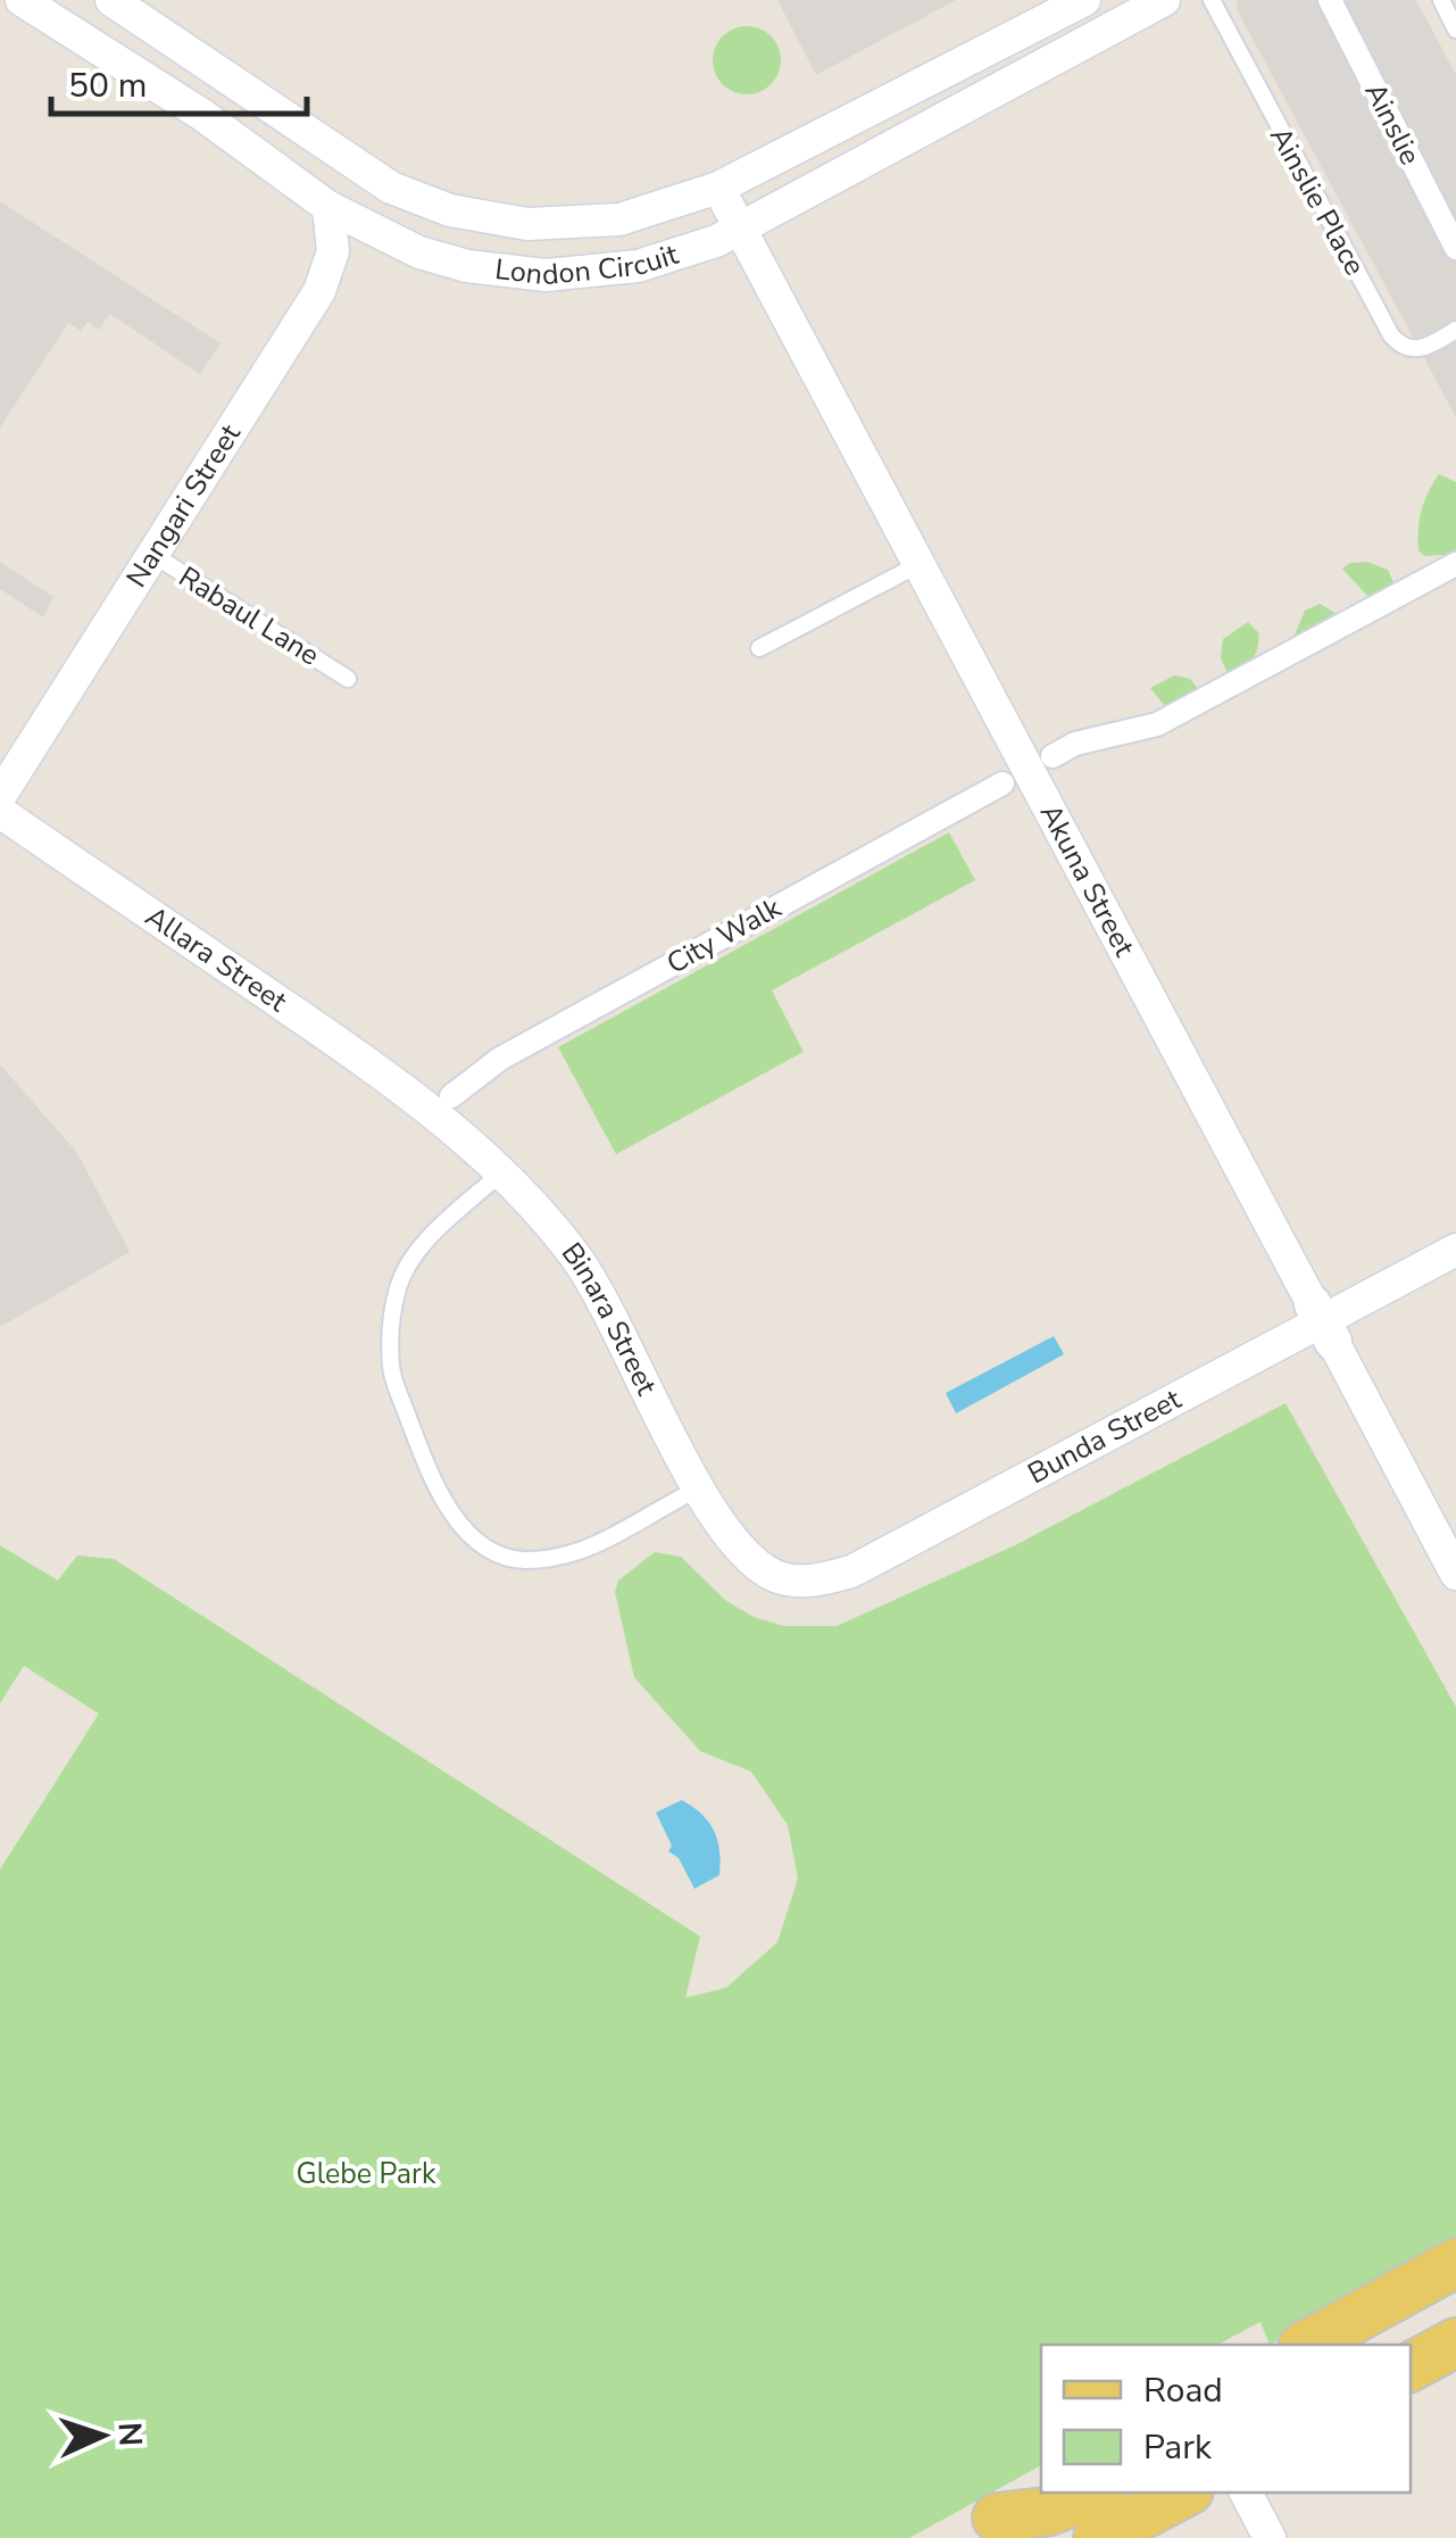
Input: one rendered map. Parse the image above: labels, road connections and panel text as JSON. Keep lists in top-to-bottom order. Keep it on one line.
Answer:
{"streets":{"street":["Ainslie","London Circuit","Nangari Street","Akuna Street","City Walk","Allara Street","Binara Street","Bunda Street"],"lane":["Ainslie Place","Rabaul Lane"]},"crossings":[["London Circuit","Nangari Street"],["London Circuit","Akuna Street"],["Nangari Street","Rabaul Lane"],["Akuna Street","Bunda Street"],["City Walk","Allara Street"],["City Walk","Binara Street"],["Allara Street","Binara Street"],["Binara Street","Bunda Street"]],"parks":["Glebe Park"],"legend":["Road","Park"],"scale_bar":"50 m","north":"right"}
